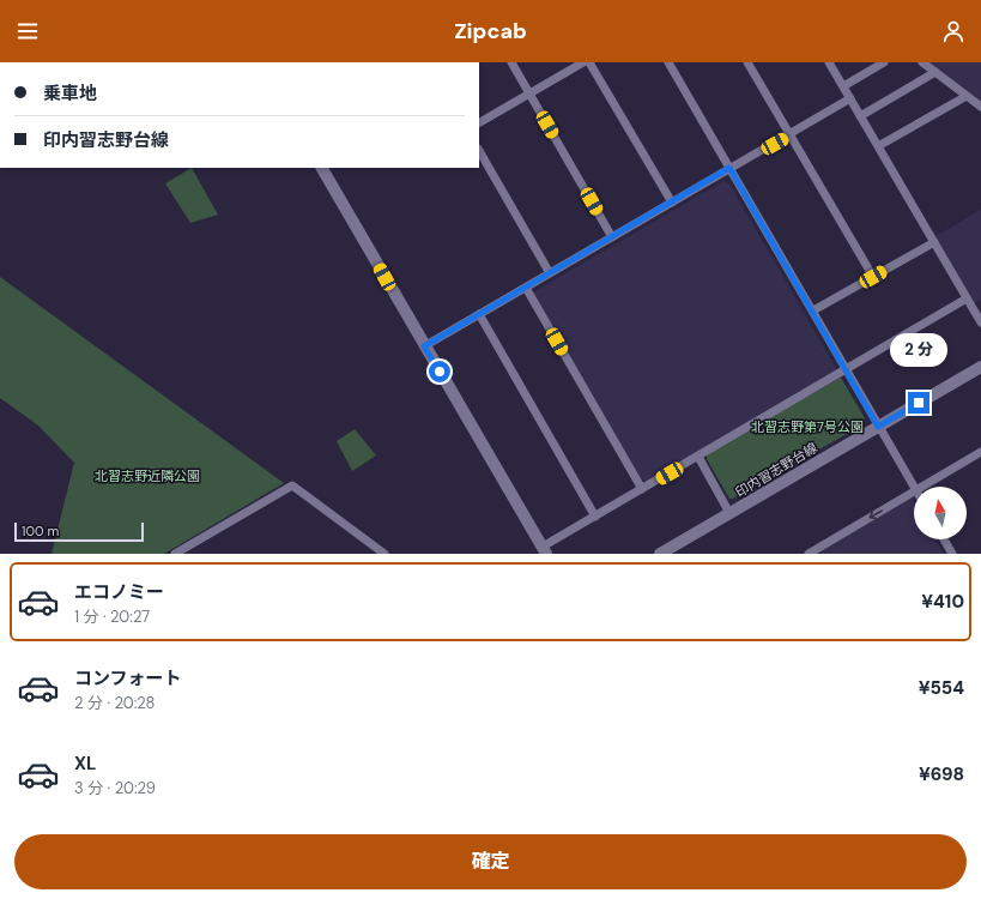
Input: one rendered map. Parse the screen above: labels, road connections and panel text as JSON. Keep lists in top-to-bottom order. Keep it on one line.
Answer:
{"streets":{"street":["印内習志野台線"]},"parks":["北習志野第7号公園","北習志野近隣公園"],"scale_bar":"100 m","north":"top","page":{"header":"Zipcab","banner":["乗車地","印内習志野台線"],"bubble":"2 分","scale":"100 m","list":[{"name":"エコノミー","note":"1 分 · 20:27","value":"¥410"},{"name":"コンフォート","note":"2 分 · 20:28","value":"¥554"},{"name":"XL","note":"3 分 · 20:29","value":"¥698"}],"buttons":"確定"}}
